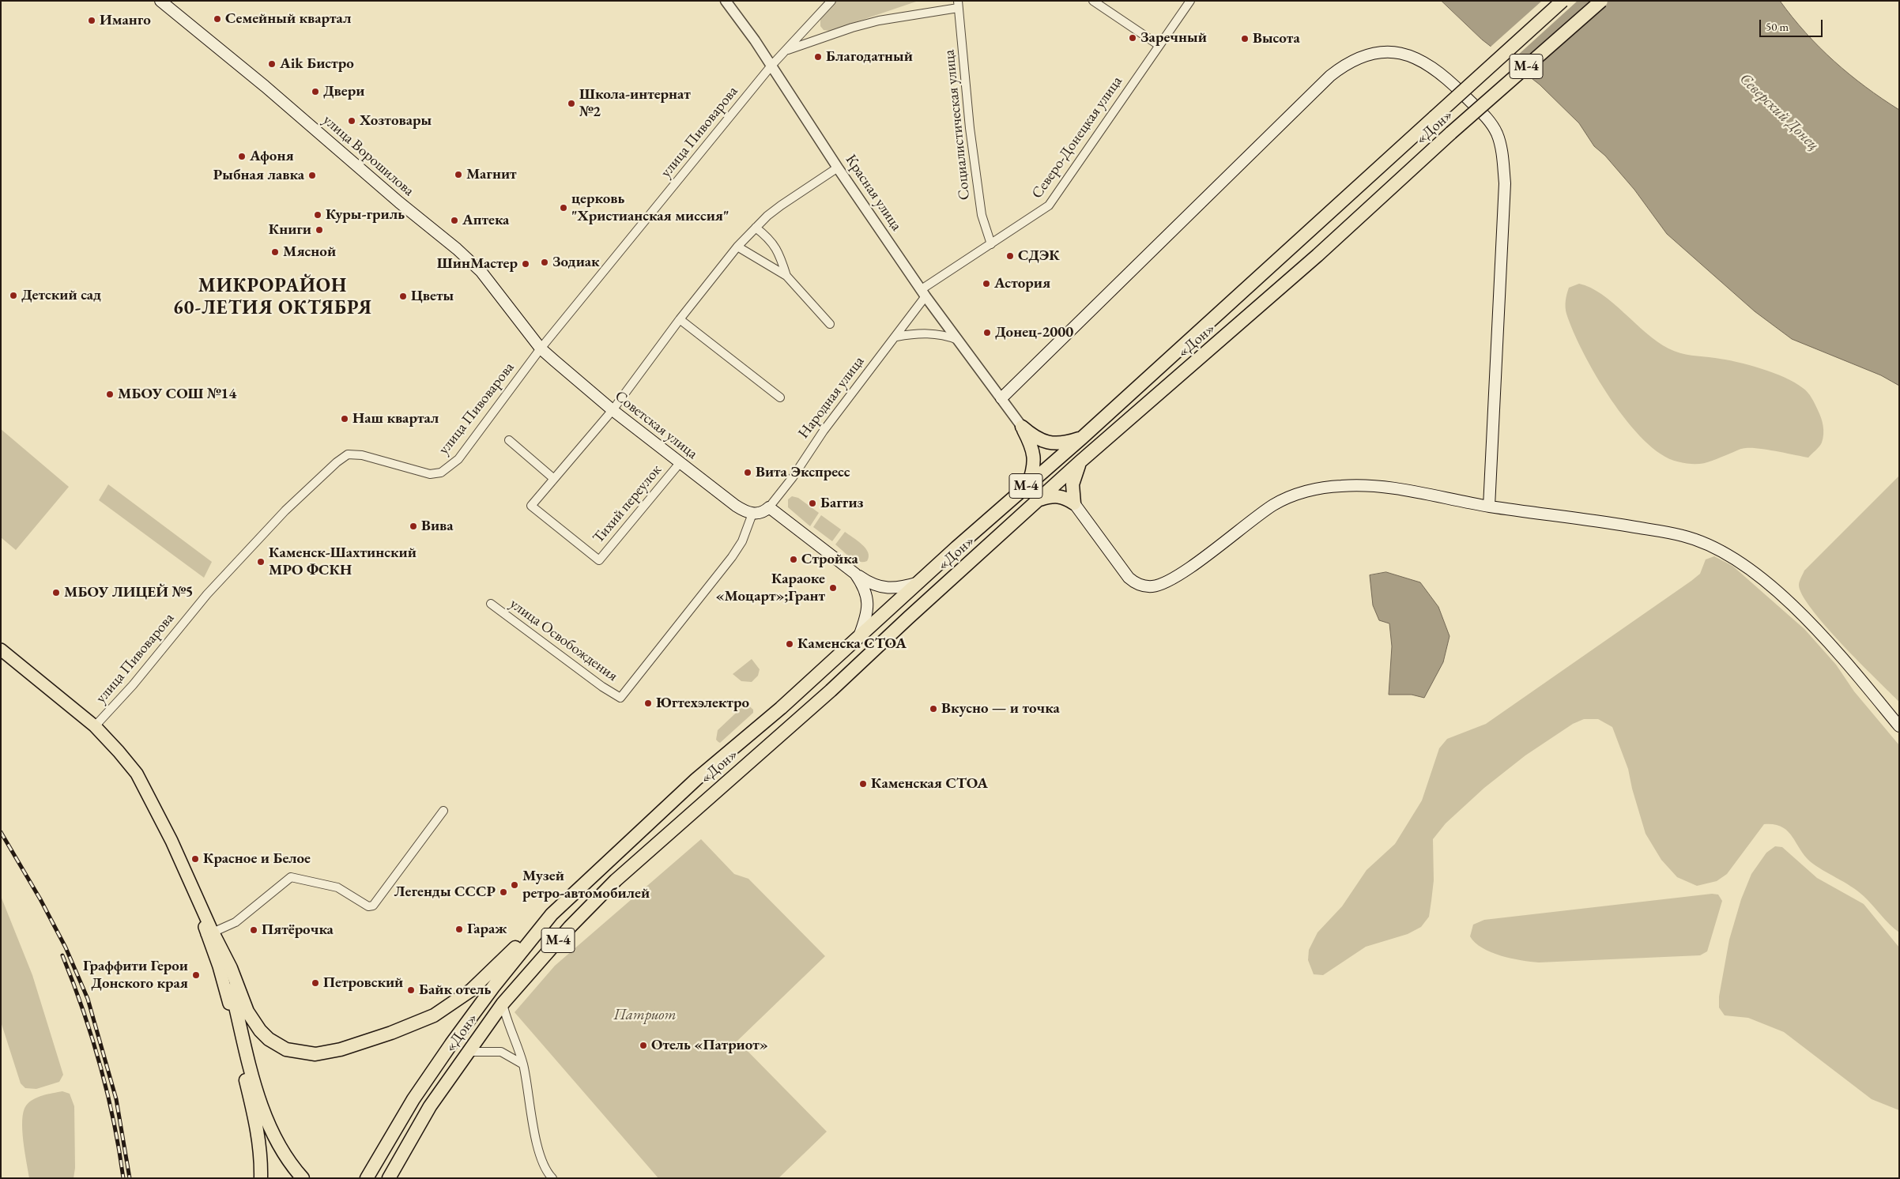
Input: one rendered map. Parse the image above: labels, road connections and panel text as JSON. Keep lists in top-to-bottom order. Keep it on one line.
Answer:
{"streets":{"highway":["М-4","«Дон»"],"main road":["улица Ворошилова","Советская улица"],"street":["Социалистическая улица","улица Пивоварова","Северо-Донецкая улица","Красная улица","Народная улица","Тихий переулок","улица Освобождения"]},"crossings":[["Социалистическая улица","Северо-Донецкая улица"],["«Дон»","Советская улица"],["улица Пивоварова","улица Ворошилова"],["улица Пивоварова","Красная улица"],["улица Пивоварова","Советская улица"],["Северо-Донецкая улица","Красная улица"],["Северо-Донецкая улица","Народная улица"],["улица Ворошилова","Советская улица"],["Красная улица","Народная улица"],["Красная улица","Тихий переулок"],["Народная улица","Советская улица"],["Народная улица","улица Освобождения"],["Советская улица","Тихий переулок"]],"districts":["МИКРОРАЙОН 60-ЛЕТИЯ ОКТЯБРЯ"],"water":["Северский Донец"],"parks":["Патриот"],"places":["Семейный квартал","Иманго","Заречный","Высота","Благодатный","Aik Бистро","Двери","Школа-интернат №2","Хозтовары","Афоня","Магнит","Рыбная лавка","церковь \"Христианская миссия\"","Куры-гриль","Аптека","Книги","Мясной","СДЭК","Зодиак","ШинМастер","Астория","Детский сад","Цветы","Донец-2000","МБОУ СОШ №14","Наш квартал","Вита Экспресс","Баггиз","Вива","Стройка","Каменск-Шахтинский МРО ФСКН","Караоке «Моцарт»;Грант","МБОУ ЛИЦЕЙ №5","Каменска СТОА","Югтехэлектро","Вкусно — и точка","Каменская СТОА","Красное и Белое","Музей ретро-автомобилей","Легенды СССР","Гараж","Пятёрочка","Граффити Герои Донского края","Петровский","Байк отель","Отель «Патриот»"],"scale_bar":"50 m"}
